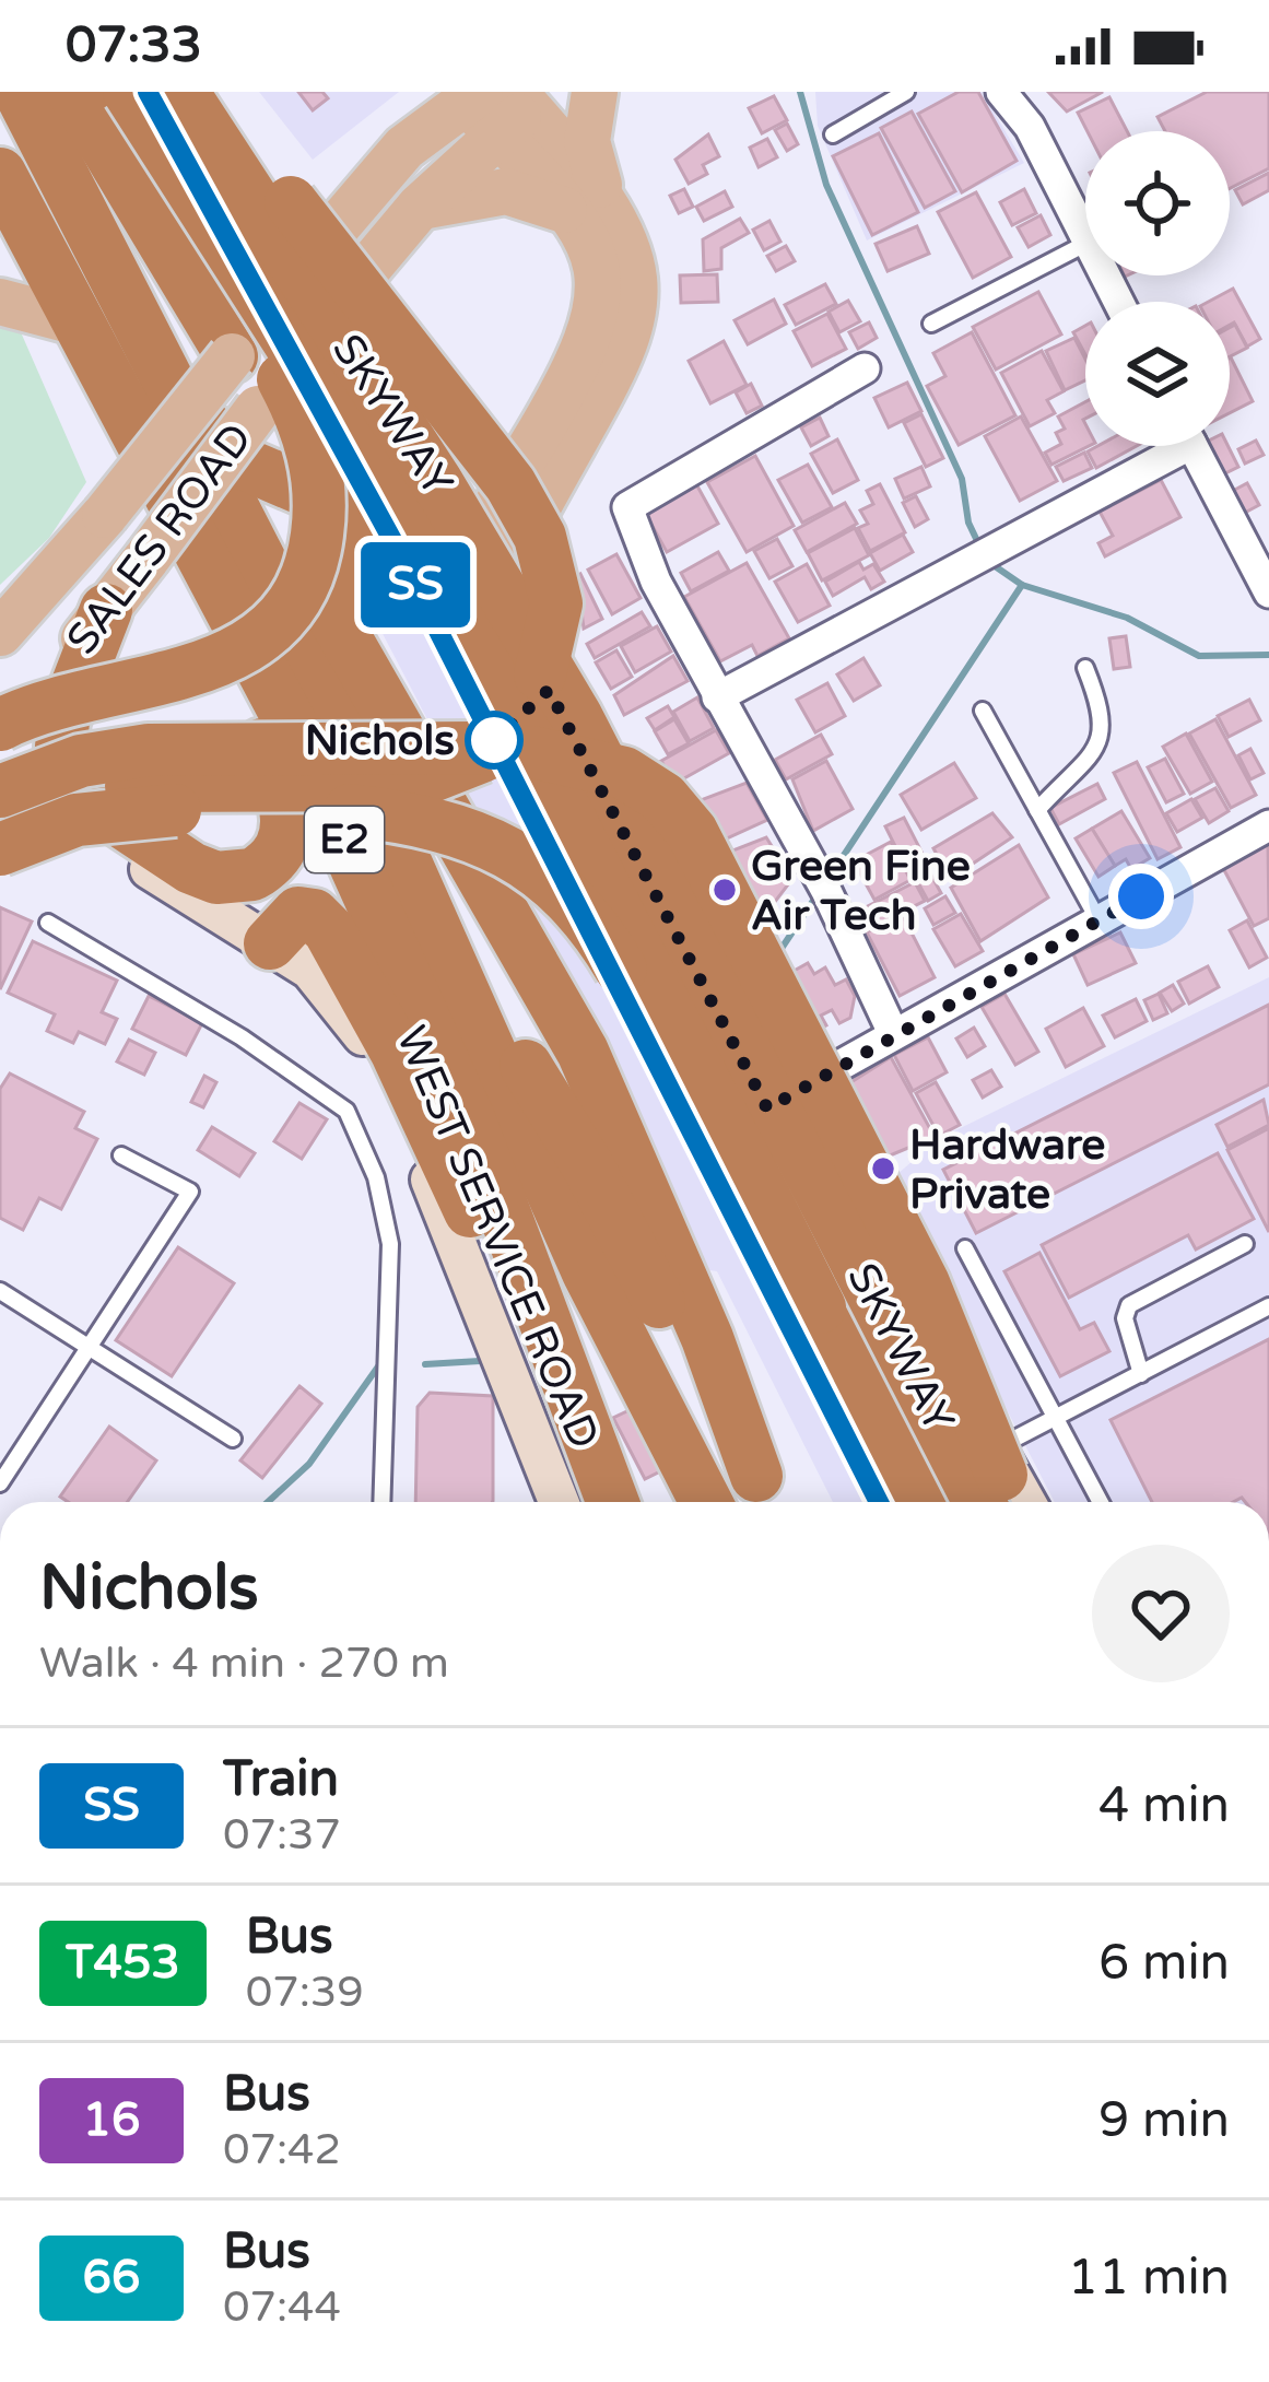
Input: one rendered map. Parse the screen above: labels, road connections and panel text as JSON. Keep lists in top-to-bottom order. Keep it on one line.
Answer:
{"streets":{"highway":["SKYWAY","E2"],"main road":["SALES ROAD","WEST SERVICE ROAD"]},"crossings":[["SALES ROAD","WEST SERVICE ROAD"]],"places":["Nichols","Green Fine Air Tech","Hardware Private"],"page":{"status":"07:33","on_map":"SS","heading":["Nichols","Walk · 4 min · 270 m"],"list":[{"mark":"SS","name":"Train","note":"07:37","value":"4 min"},{"mark":"T453","name":"Bus","note":"07:39","value":"6 min"},{"mark":"16","name":"Bus","note":"07:42","value":"9 min"},{"mark":"66","name":"Bus","note":"07:44","value":"11 min"}]}}
